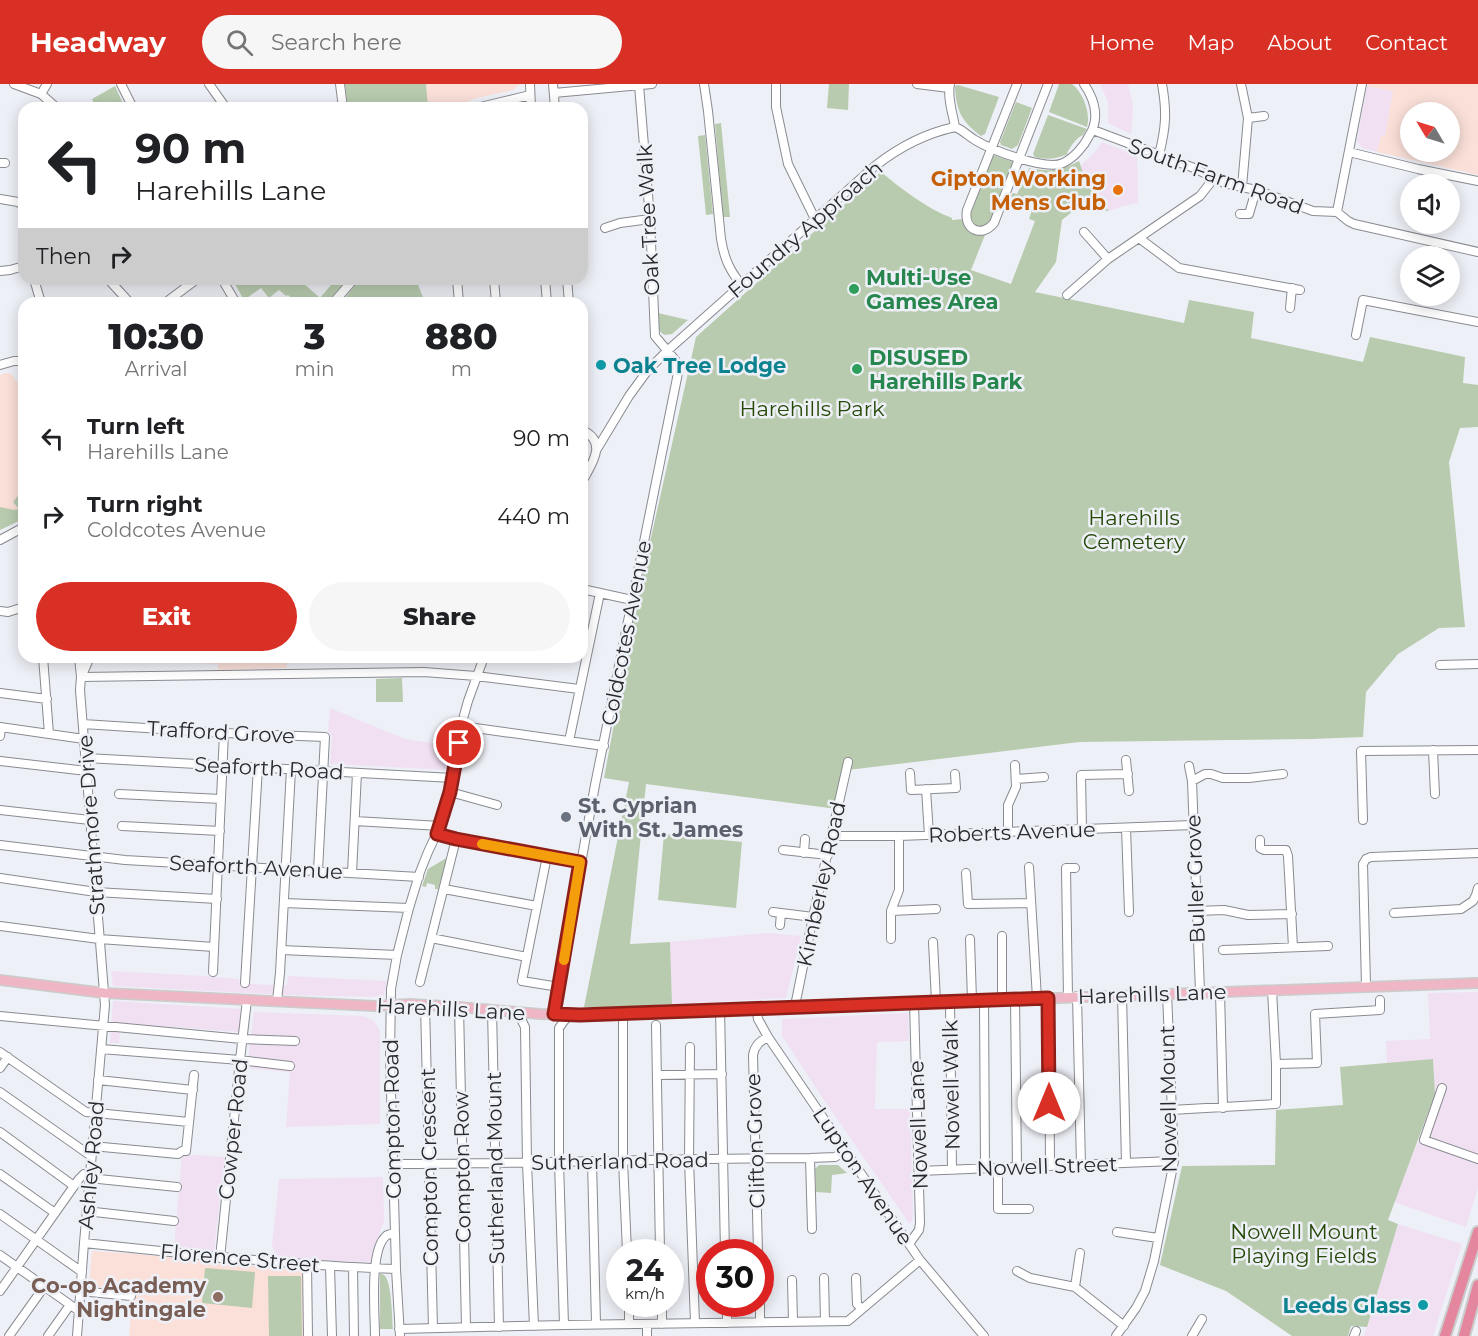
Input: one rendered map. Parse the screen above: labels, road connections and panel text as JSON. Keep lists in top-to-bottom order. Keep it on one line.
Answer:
{"streets":{"main road":["Harehills Lane"],"street":["South Farm Road","Oak Tree Walk","Foundry Approach","Coldcotes Avenue","Trafford Grove","Seaforth Road","Strathmore Drive","Roberts Avenue","Seaforth Avenue","Buller Grove","Kimberley Road","Nowell Walk","Nowell Mount","Compton Road","Nowell Lane","Cowper Road","Clifton Grove","Sutherland Road","Ashley Road","Nowell Street","Compton Crescent","Compton Row","Sutherland Mount","Lupton Avenue","Florence Street"]},"crossings":[["Oak Tree Walk","Foundry Approach"],["Oak Tree Walk","Coldcotes Avenue"],["Foundry Approach","Coldcotes Avenue"],["Coldcotes Avenue","Harehills Lane"],["Trafford Grove","Seaforth Road"],["Trafford Grove","Strathmore Drive"],["Seaforth Road","Strathmore Drive"],["Strathmore Drive","Seaforth Avenue"],["Strathmore Drive","Harehills Lane"],["Strathmore Drive","Ashley Road"],["Roberts Avenue","Buller Grove"],["Roberts Avenue","Kimberley Road"],["Buller Grove","Harehills Lane"],["Kimberley Road","Harehills Lane"],["Harehills Lane","Nowell Walk"],["Harehills Lane","Nowell Mount"],["Harehills Lane","Compton Road"],["Harehills Lane","Nowell Lane"],["Harehills Lane","Cowper Road"],["Harehills Lane","Ashley Road"],["Harehills Lane","Compton Crescent"],["Harehills Lane","Compton Row"],["Harehills Lane","Sutherland Mount"],["Harehills Lane","Lupton Avenue"],["Nowell Walk","Nowell Street"],["Nowell Mount","Nowell Street"],["Compton Road","Sutherland Road"],["Compton Road","Florence Street"],["Nowell Lane","Nowell Street"],["Nowell Lane","Lupton Avenue"],["Cowper Road","Florence Street"],["Clifton Grove","Sutherland Road"],["Clifton Grove","Lupton Avenue"],["Sutherland Road","Compton Crescent"],["Sutherland Road","Compton Row"],["Sutherland Road","Sutherland Mount"],["Sutherland Road","Lupton Avenue"],["Ashley Road","Florence Street"]],"parks":["Harehills Park","Harehills Cemetery","Nowell Mount Playing Fields"],"places":["Gipton Working Mens Club","Multi-Use Games Area","Oak Tree Lodge","DISUSED Harehills Park","St. Cyprian With St. James","Co-op Academy Nightingale","Leeds Glass"],"north":"top left","page":{"header":"Headway","search":"Search here","nav":["Home","Map","About","Contact"],"turn":["90 m","Harehills Lane"],"then":"Then","eta":["10:30","Arrival","3","min","880","m"],"list":[{"name":"Turn left","note":"Harehills Lane","value":"90 m"},{"name":"Turn right","note":"Coldcotes Avenue","value":"440 m"}],"buttons":["Exit","Share"],"speed":"24 km/h","limit":"30"}}
